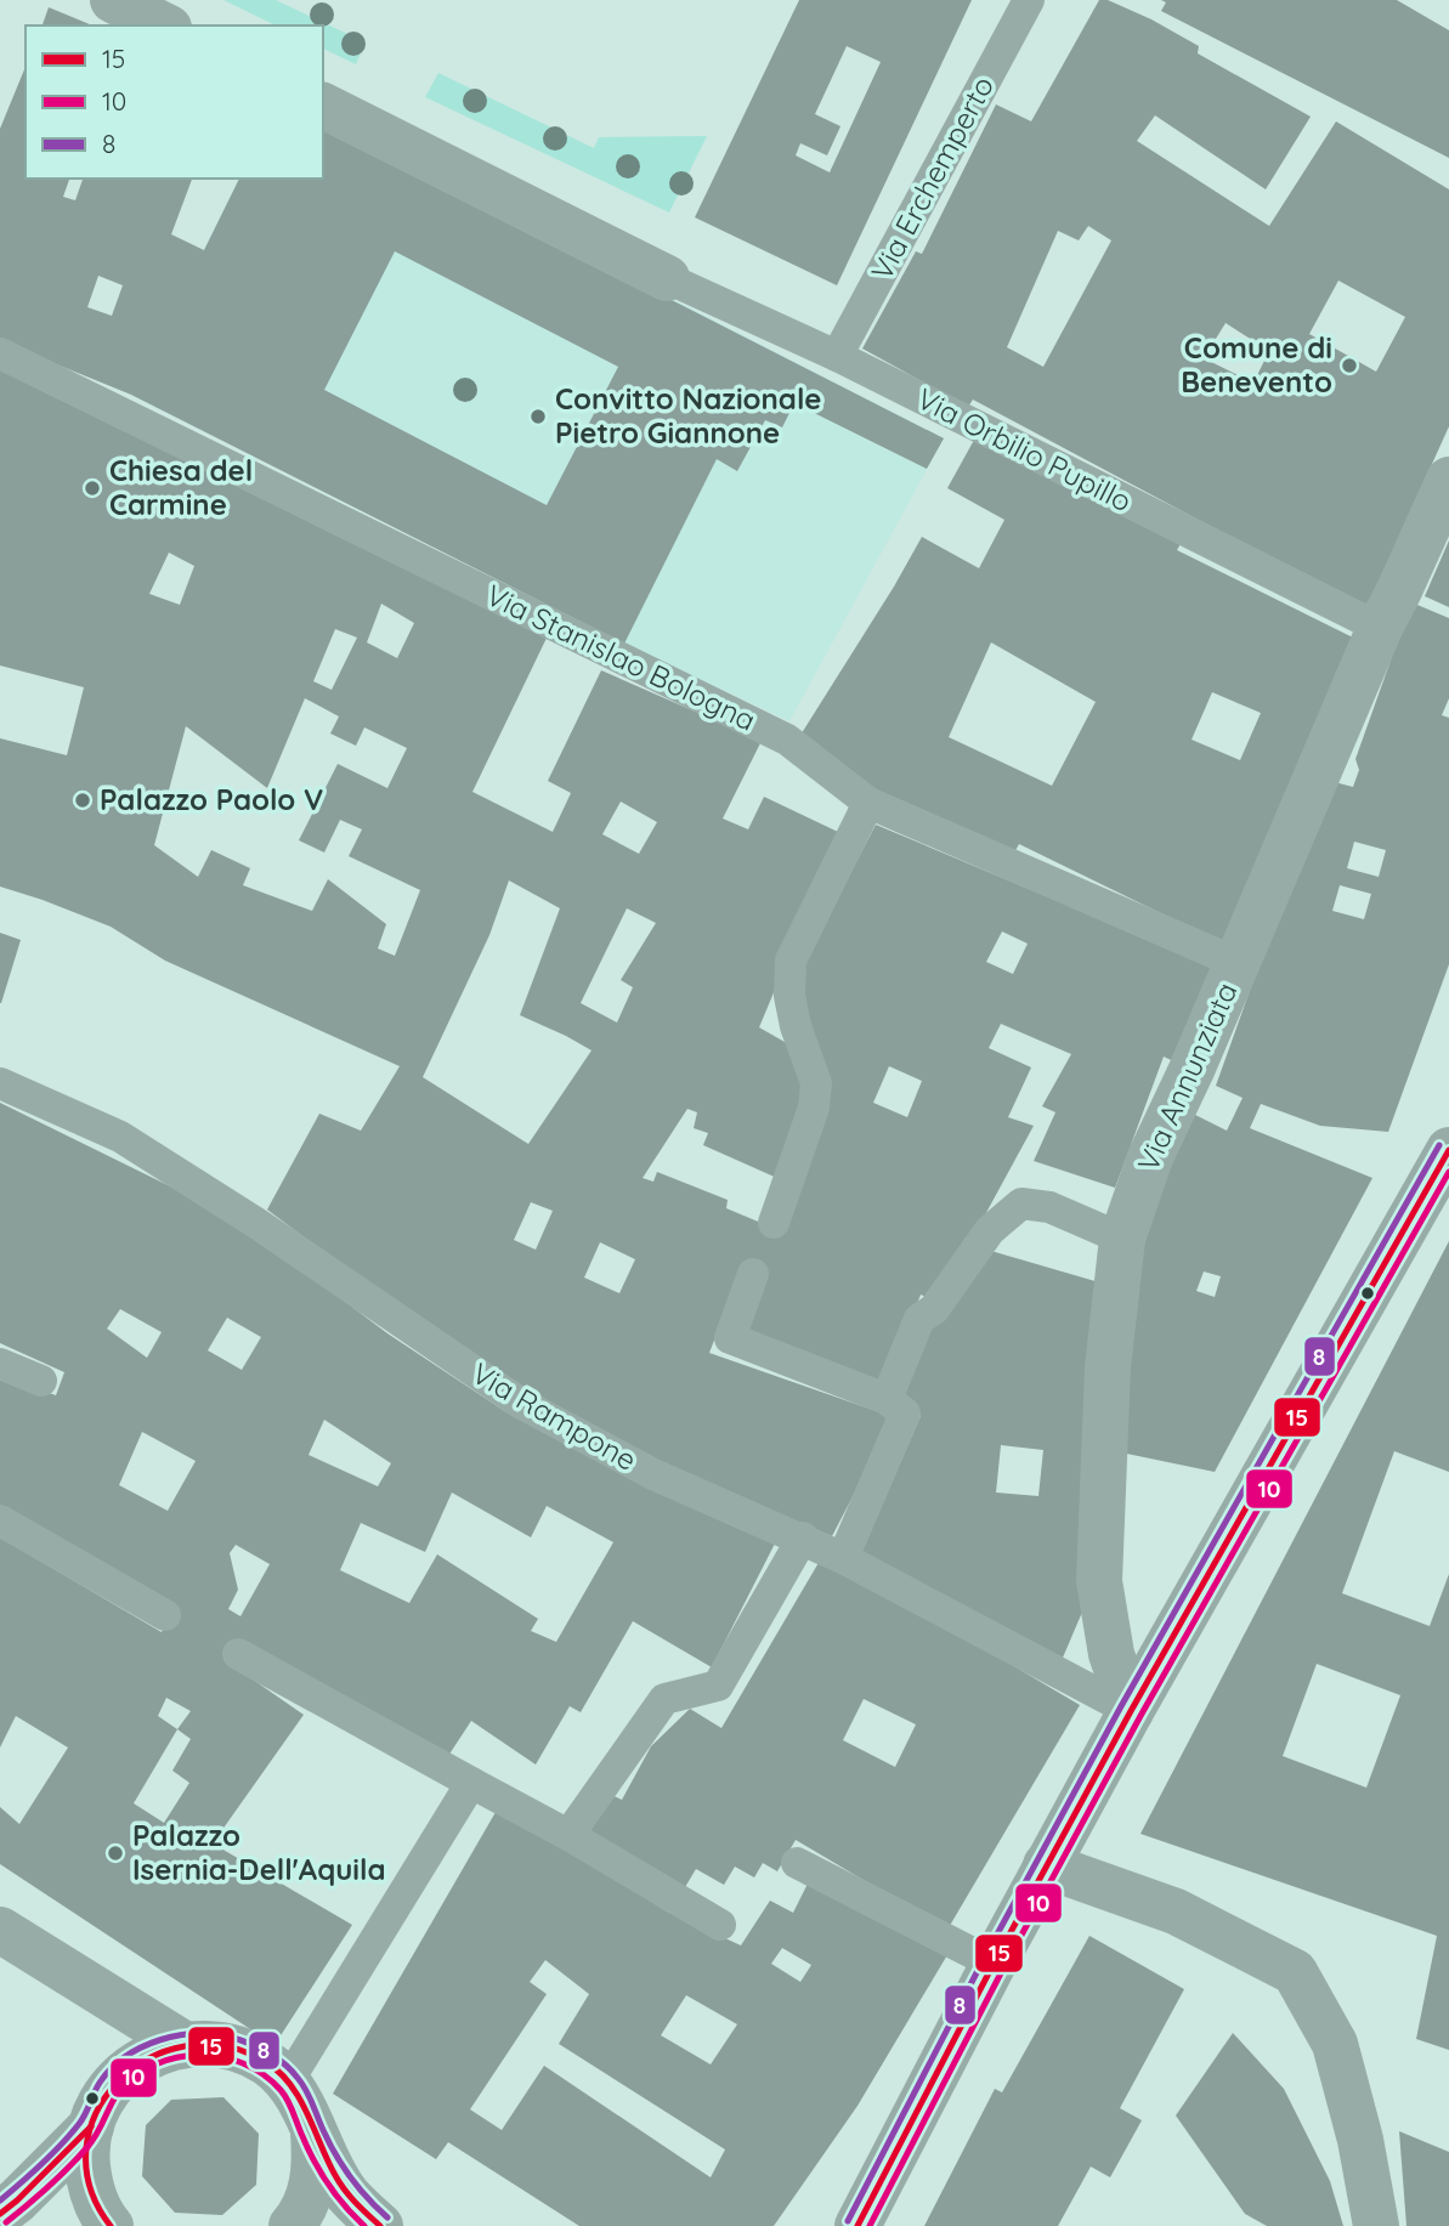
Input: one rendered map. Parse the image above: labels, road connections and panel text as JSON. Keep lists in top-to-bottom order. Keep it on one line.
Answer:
{"streets":{"street":["Via Annunziata"],"lane":["Via Erchemperto","Via Orbilio Pupillo","Via Stanislao Bologna","Via Rampone"]},"crossings":[["Via Erchemperto","Via Orbilio Pupillo"],["Via Orbilio Pupillo","Via Annunziata"],["Via Stanislao Bologna","Via Annunziata"],["Via Annunziata","Via Rampone"]],"places":["Comune di Benevento","Convitto Nazionale Pietro Giannone","Chiesa del Carmine","Palazzo Paolo V","Palazzo Isernia-Dell'Aquila"],"lines":["transit line 8","transit line 15","transit line 10"],"legend":["15","10","8"]}
